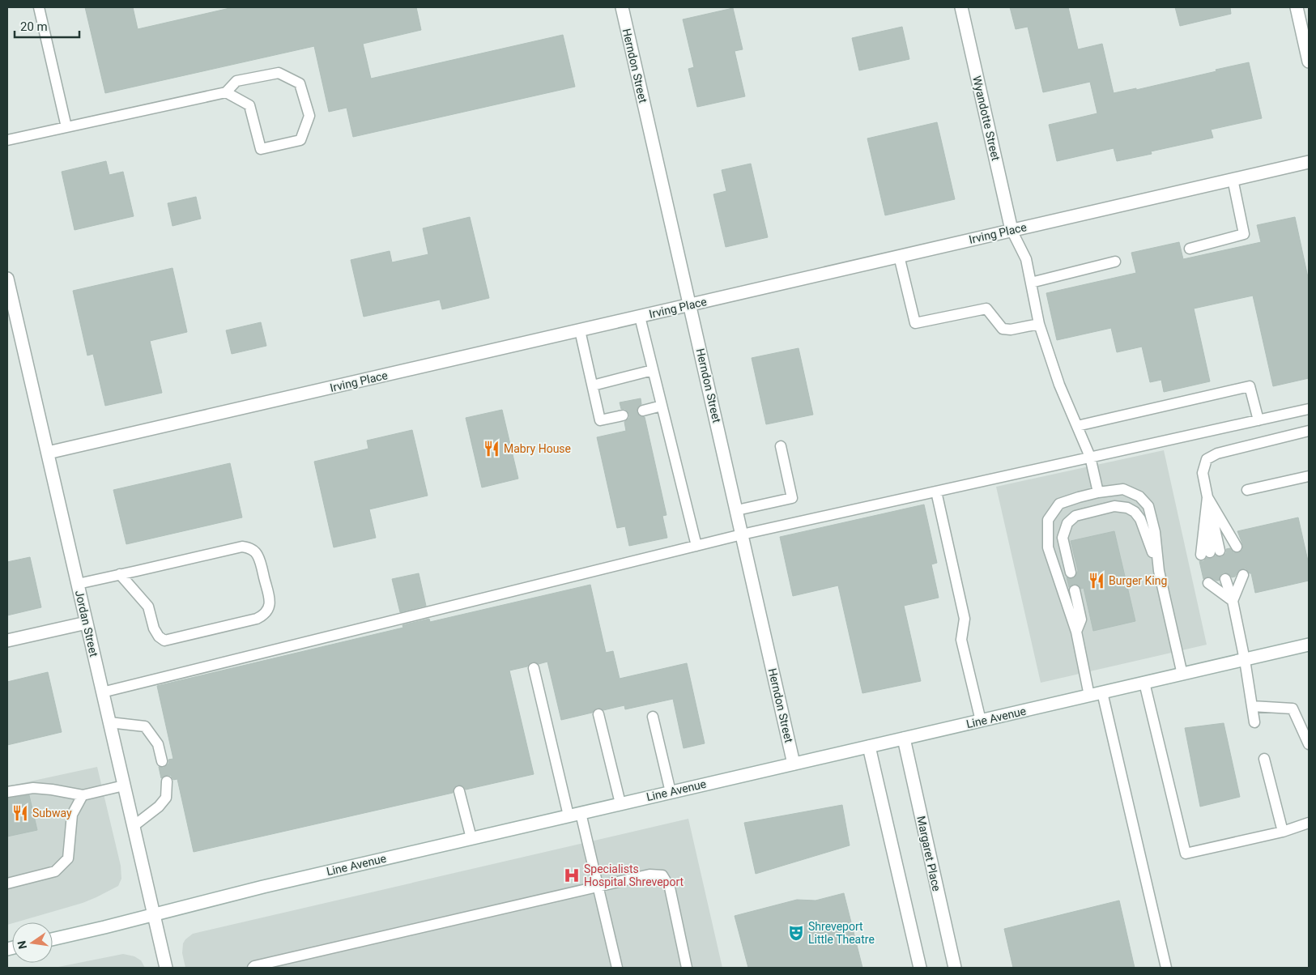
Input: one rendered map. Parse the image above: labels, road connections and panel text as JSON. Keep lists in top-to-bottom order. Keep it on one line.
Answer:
{"streets":{"street":["Herndon Street","Wyandotte Street","Irving Place","Jordan Street","Line Avenue","Margaret Place"]},"crossings":[["Herndon Street","Irving Place"],["Herndon Street","Line Avenue"],["Wyandotte Street","Irving Place"],["Irving Place","Jordan Street"],["Jordan Street","Line Avenue"],["Line Avenue","Margaret Place"]],"places":{"restaurant":["Mabry House","Burger King","Subway"],"hospital":["Specialists Hospital Shreveport"],"theatre":["Shreveport Little Theatre"]},"scale_bar":"20 m","north":"left"}
